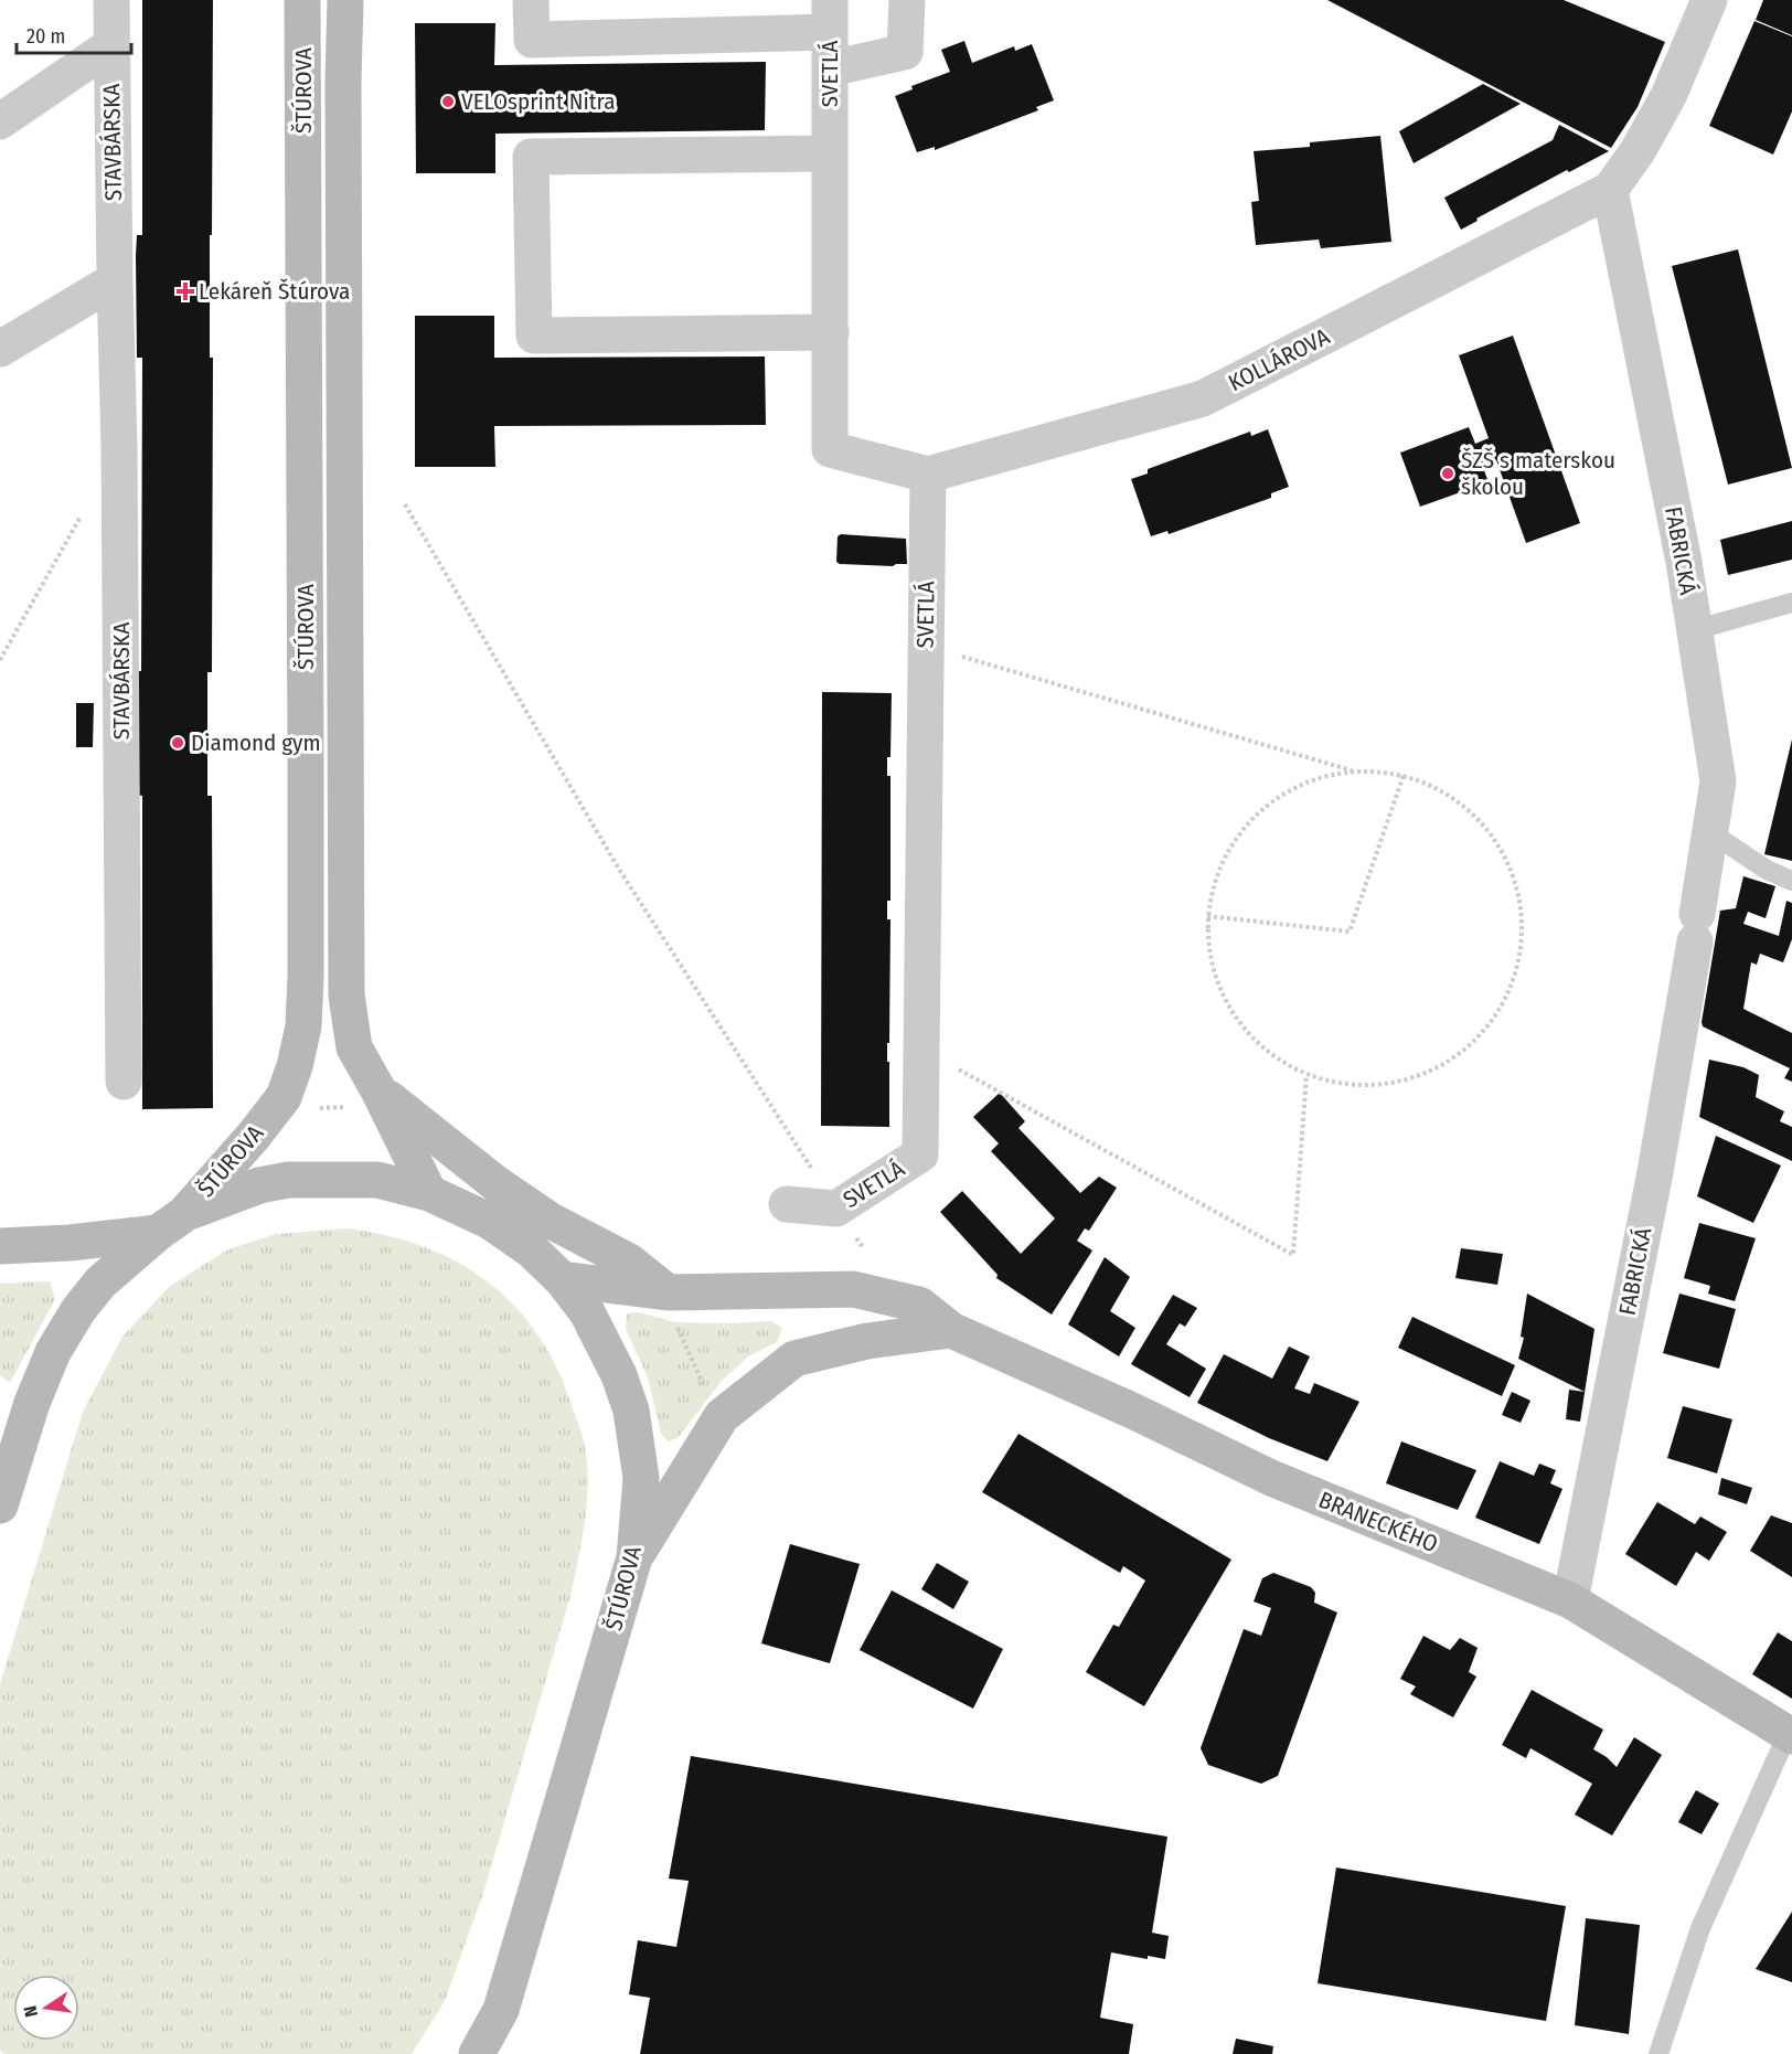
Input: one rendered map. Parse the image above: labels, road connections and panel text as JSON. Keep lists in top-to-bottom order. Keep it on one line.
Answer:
{"streets":{"main road":["ŠTÚROVA","BRANECKÉHO"],"street":["SVETLÁ","STAVBÁRSKA","KOLLÁROVA","FABRICKÁ"]},"crossings":[["SVETLÁ","KOLLÁROVA"],["ŠTÚROVA","BRANECKÉHO"],["KOLLÁROVA","FABRICKÁ"],["FABRICKÁ","BRANECKÉHO"]],"places":{"other":["VELOsprint Nitra","ŠZŠ s materskou školou","Diamond gym"],"health":["Lekáreň Štúrova"]},"scale_bar":"20 m","north":"left"}
